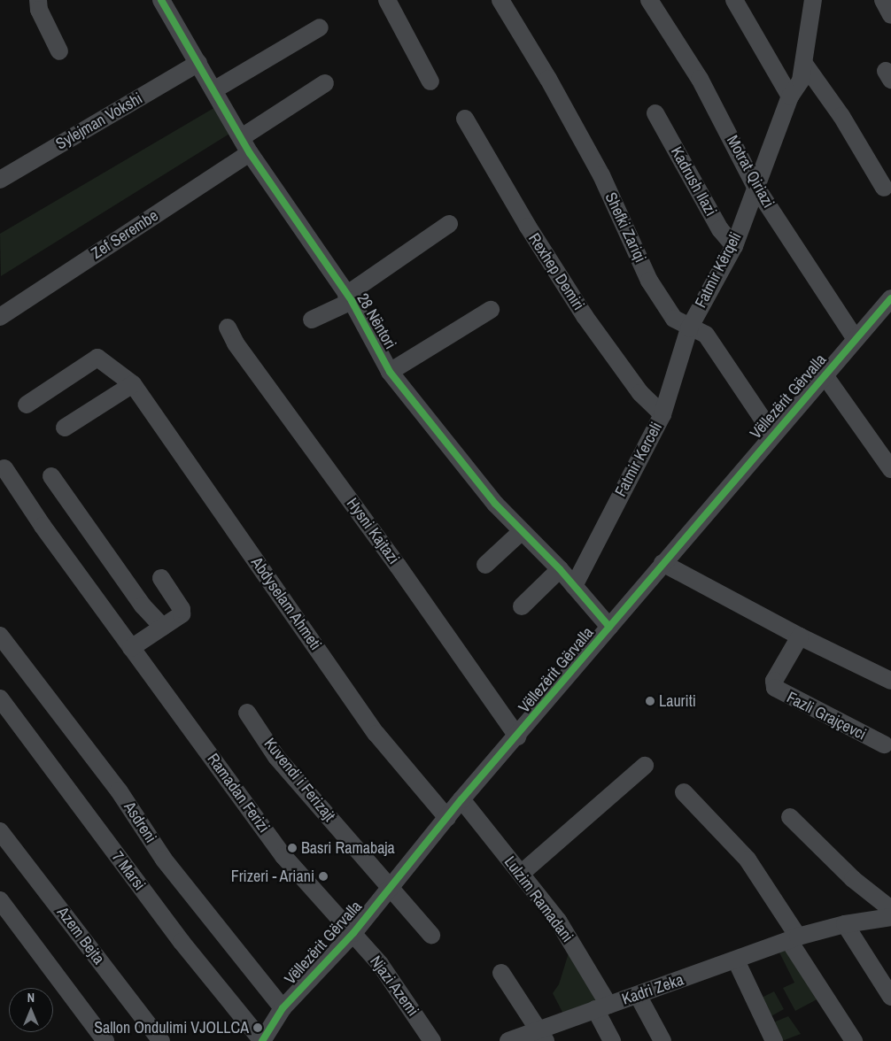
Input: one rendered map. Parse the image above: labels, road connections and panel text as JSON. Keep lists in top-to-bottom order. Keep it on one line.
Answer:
{"streets":{"street":["Sylejman Vokshi","Motrat Qiriazi","Kadrush Ilazi","Shefki Zariqi","Zef Serembe","Fatmir Kërqeli","Rexhep Demiri","28 Nëntori","Vëllezërit Gërvalla","Fatmir Kerceli","Hysni Kajtazi","Abdyselam Ahmeti","Fazli Grajçevci","Kuvendi i Ferizajt","Ramadan Ferizi","Asdreni","7 Marsi","Lulzim Ramadani","Azem Bejta","Njazi Azemi","Kadri Zeka"]},"crossings":[["Sylejman Vokshi","28 Nëntori"],["Motrat Qiriazi","Fatmir Kërqeli"],["Motrat Qiriazi","Vëllezërit Gërvalla"],["Kadrush Ilazi","Fatmir Kërqeli"],["Shefki Zariqi","Fatmir Kërqeli"],["Shefki Zariqi","Vëllezërit Gërvalla"],["Shefki Zariqi","Fatmir Kerceli"],["Zef Serembe","28 Nëntori"],["Fatmir Kërqeli","Fatmir Kerceli"],["Rexhep Demiri","Fatmir Kerceli"],["28 Nëntori","Vëllezërit Gërvalla"],["28 Nëntori","Fatmir Kerceli"],["Vëllezërit Gërvalla","Hysni Kajtazi"],["Vëllezërit Gërvalla","Abdyselam Ahmeti"],["Vëllezërit Gërvalla","Kuvendi i Ferizajt"],["Vëllezërit Gërvalla","Ramadan Ferizi"],["Vëllezërit Gërvalla","Asdreni"],["Vëllezërit Gërvalla","7 Marsi"],["Vëllezërit Gërvalla","Lulzim Ramadani"],["Vëllezërit Gërvalla","Njazi Azemi"],["Ramadan Ferizi","Njazi Azemi"],["Lulzim Ramadani","Kadri Zeka"]],"places":["Lauriti","Basri Ramabaja","Frizeri - Ariani","Sallon Ondulimi VJOLLCA"],"north":"top"}
